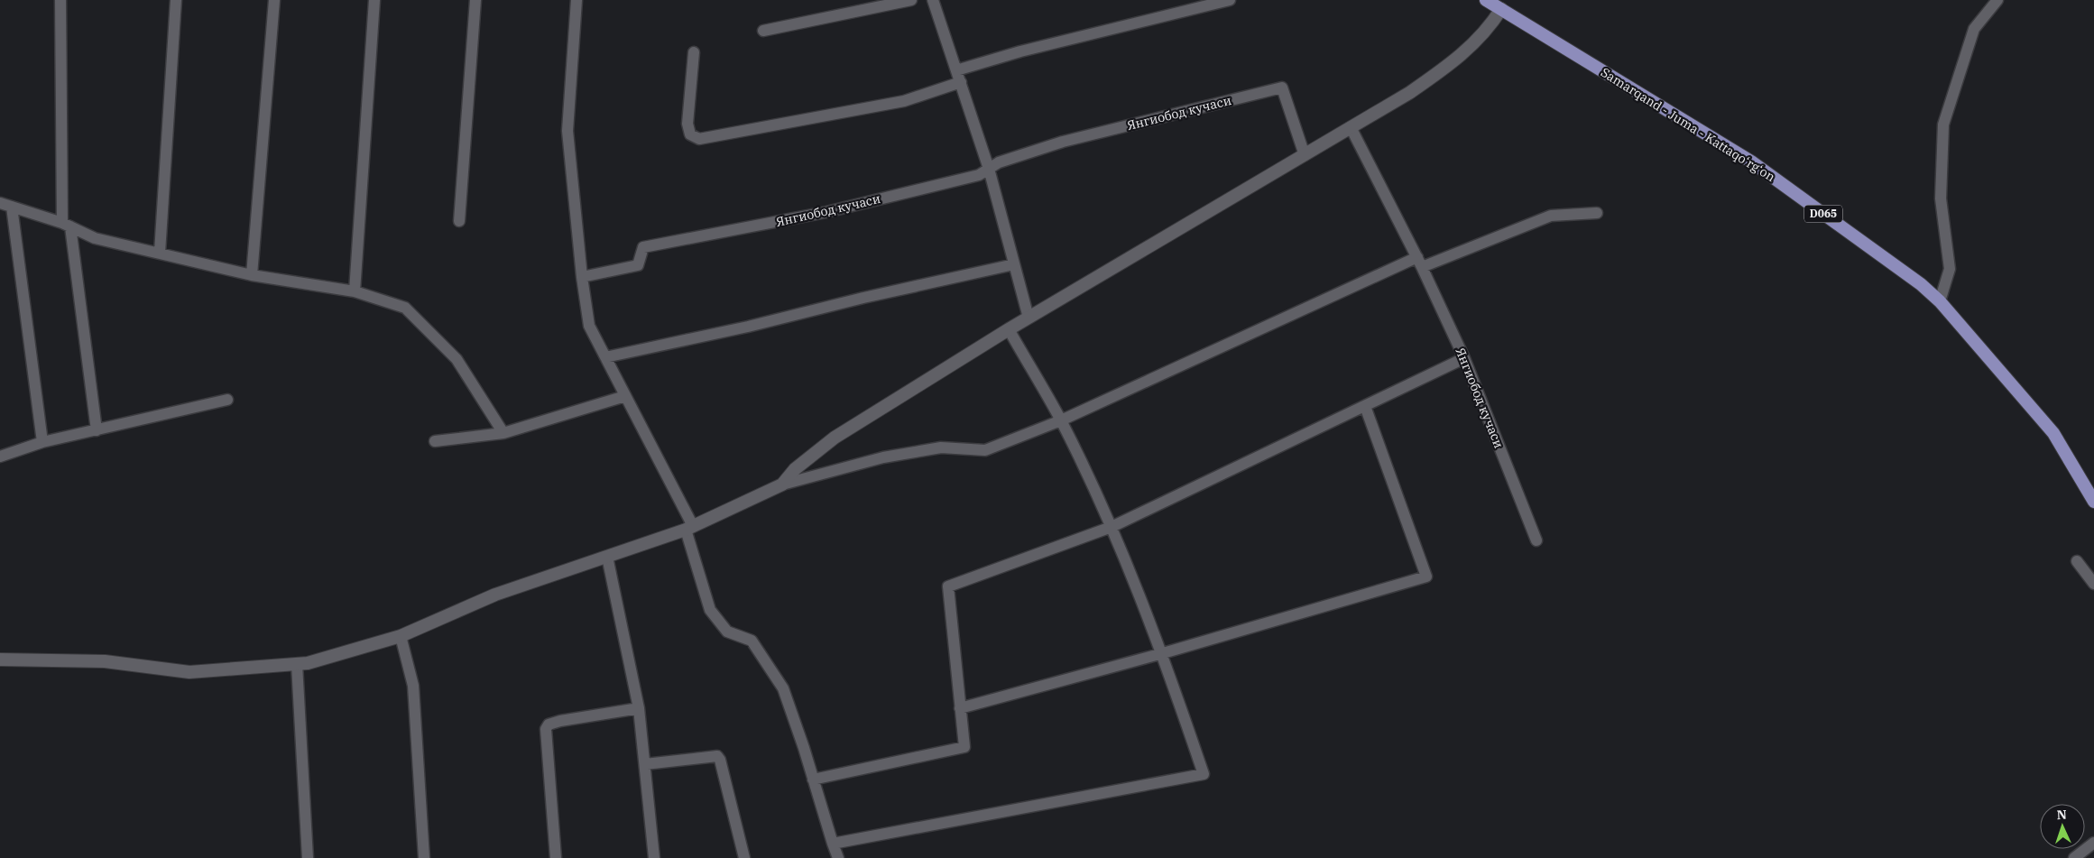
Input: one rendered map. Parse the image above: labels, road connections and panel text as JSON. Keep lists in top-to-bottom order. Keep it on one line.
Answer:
{"streets":{"main road":["Samarqand - Juma - Kattaqo‘rg‘on","D065"],"street":["Янгиобод кучаси"]},"north":"top"}
